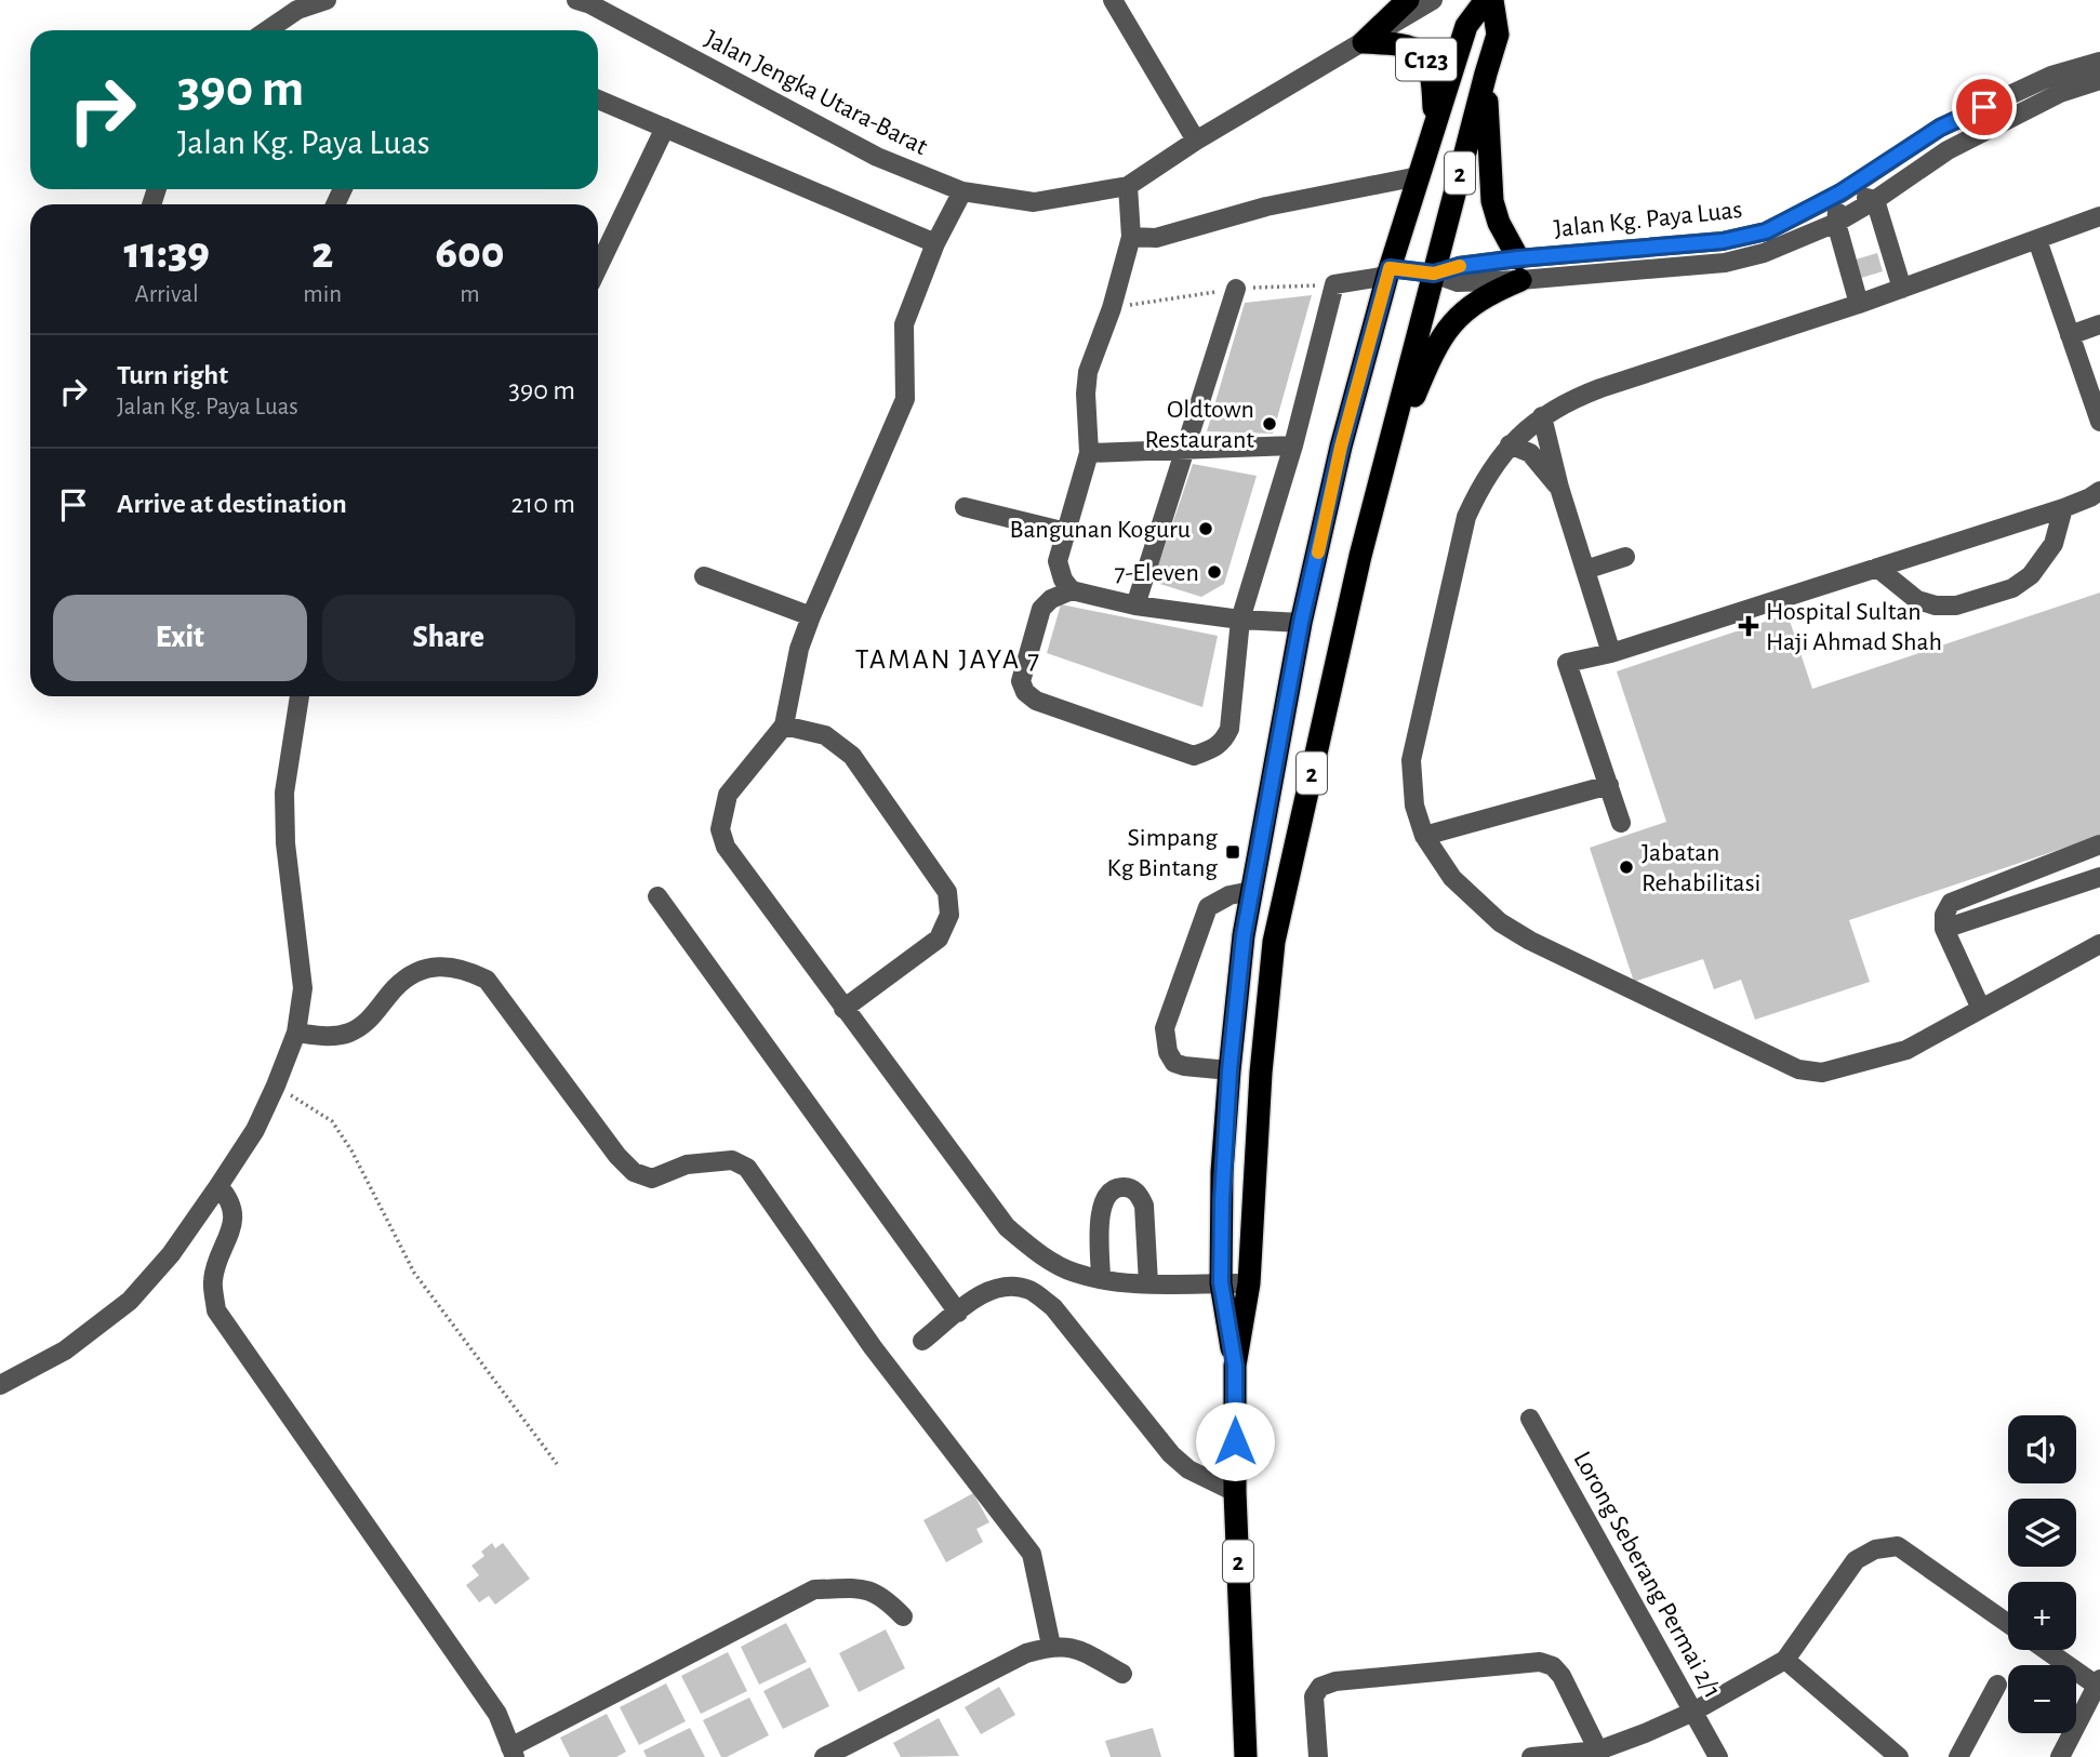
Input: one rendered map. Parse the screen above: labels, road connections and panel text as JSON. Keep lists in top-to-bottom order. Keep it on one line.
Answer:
{"streets":{"highway":["C123","2"],"street":["Jalan Jengka Utara-Barat","Jalan Kg. Paya Luas","Lorong Seberang Permai 2/1"]},"crossings":[["C123","Jalan Jengka Utara-Barat"],["C123","2"],["2","Jalan Kg. Paya Luas"]],"districts":["TAMAN JAYA 7"],"places":{"other":["Oldtown Restaurant","Bangunan Koguru","7-Eleven","Jabatan Rehabilitasi"],"health":["Hospital Sultan Haji Ahmad Shah"],"transit":["Simpang Kg Bintang"]},"page":{"turn":["390 m","Jalan Kg. Paya Luas"],"eta":["11:39","Arrival","2","min","600","m"],"list":[{"name":"Turn right","note":"Jalan Kg. Paya Luas","value":"390 m"},{"name":"Arrive at destination","value":"210 m"}],"buttons":["Exit","Share"],"map_buttons":["+","−"]}}
